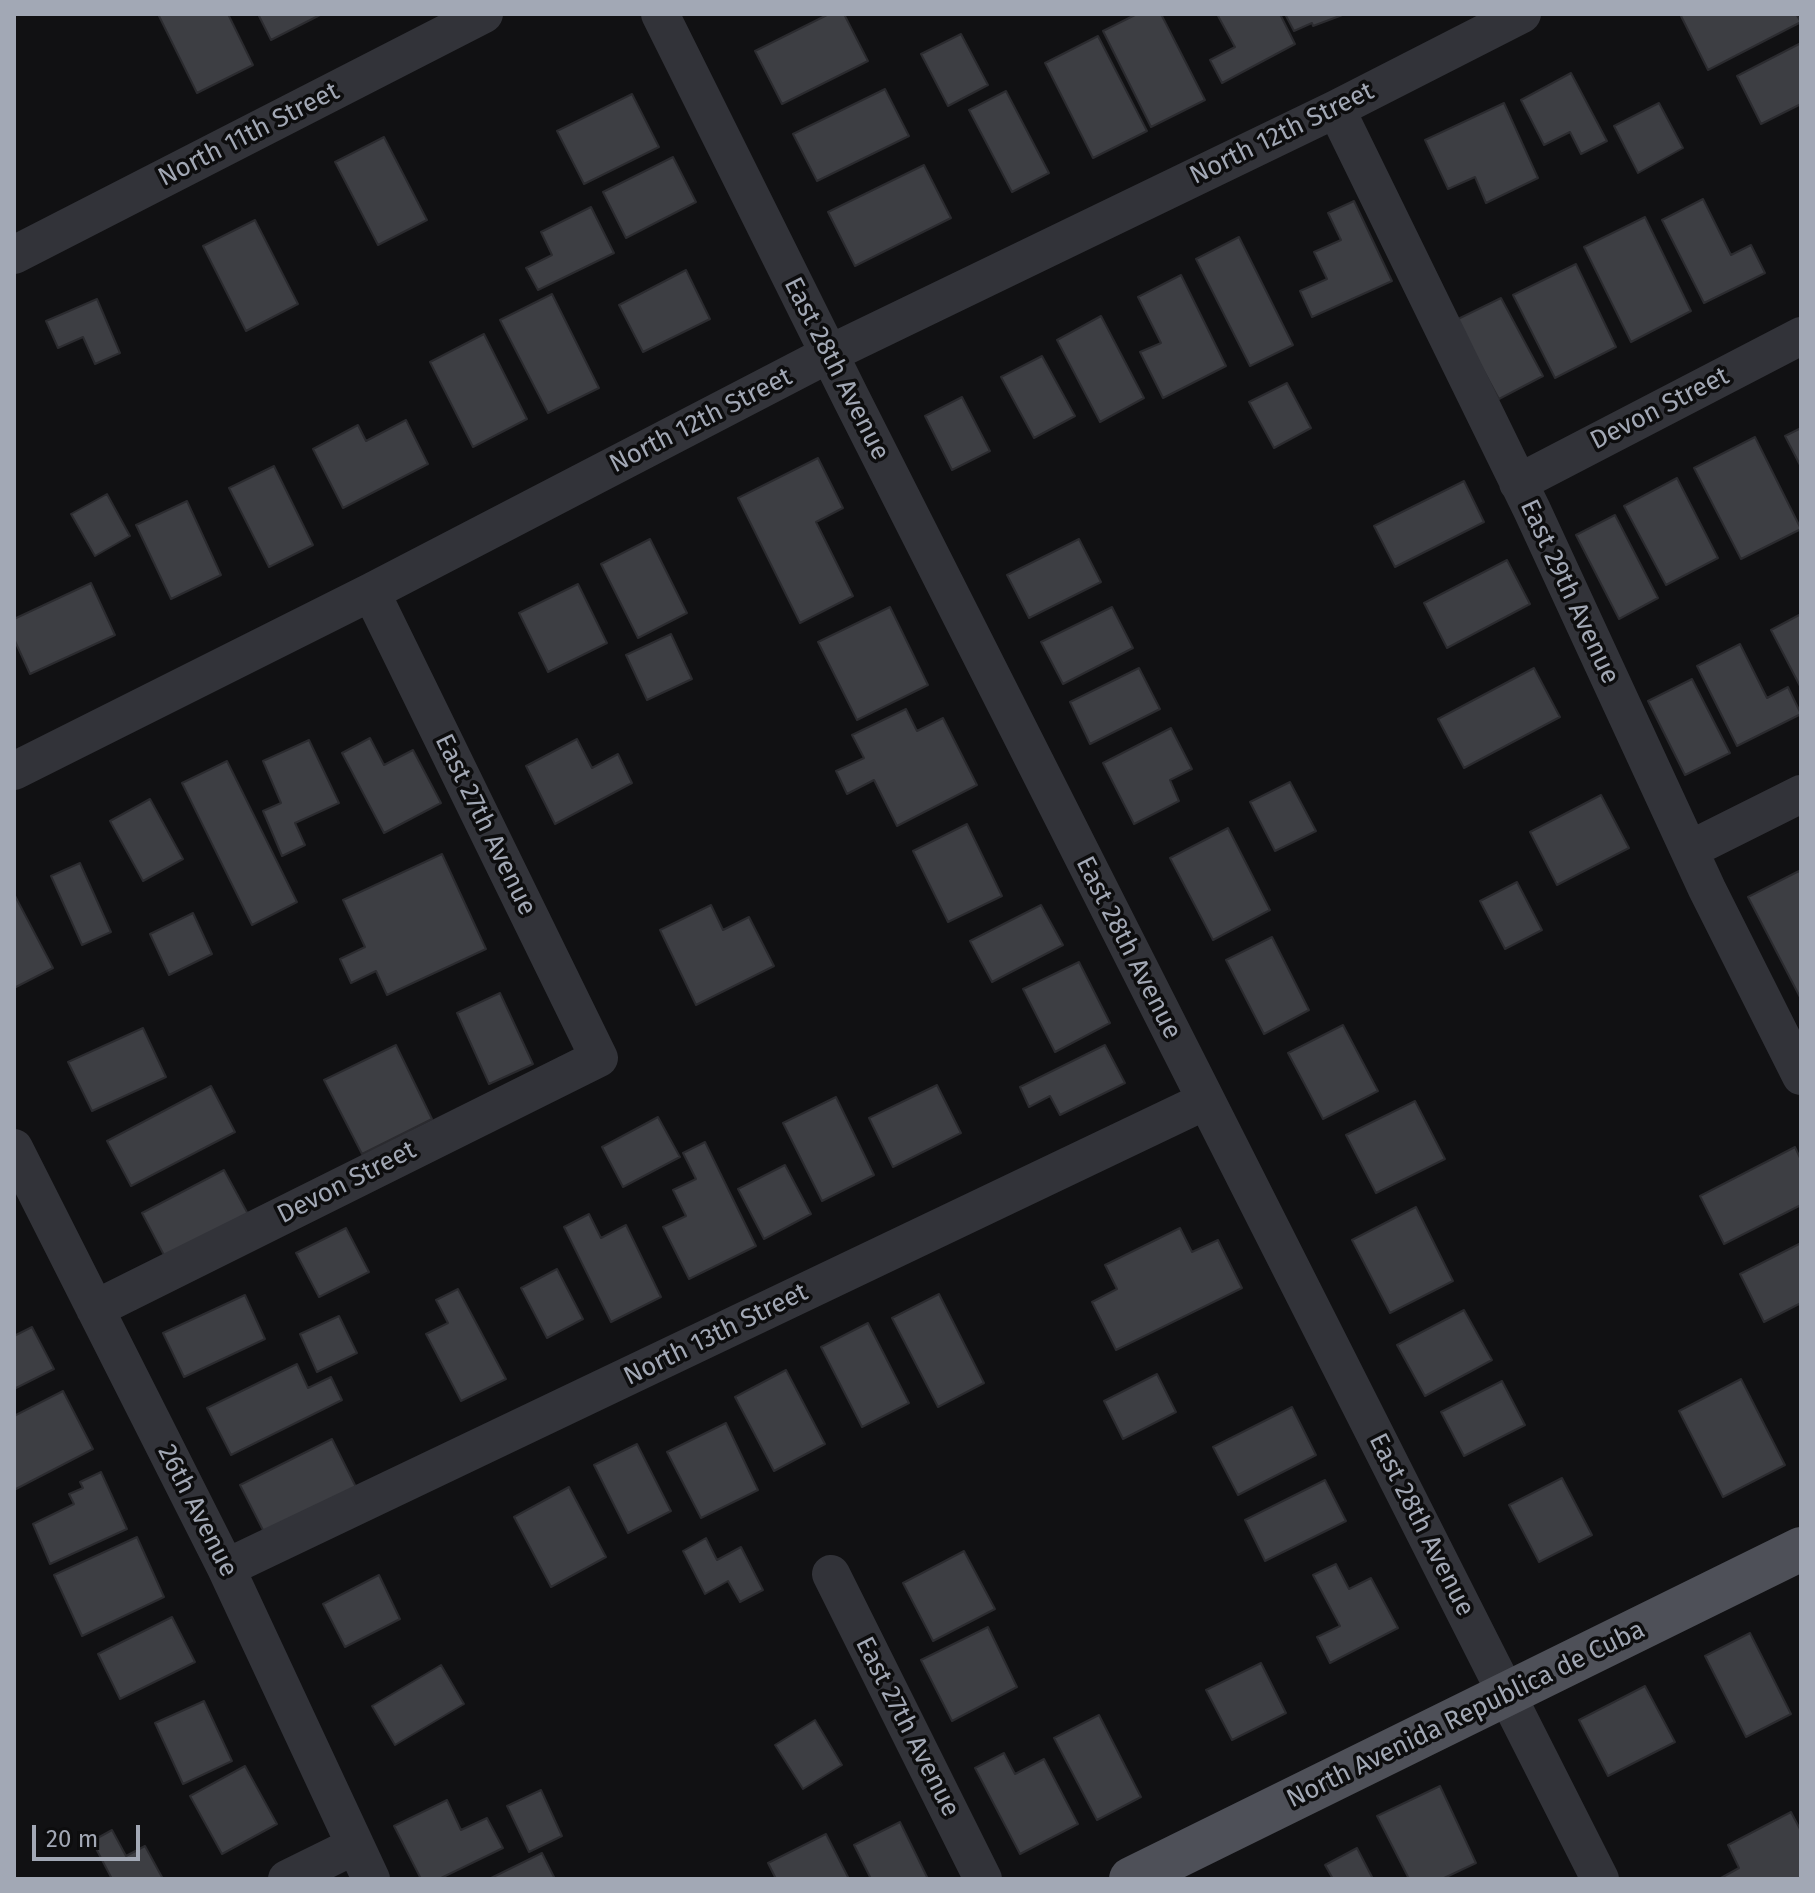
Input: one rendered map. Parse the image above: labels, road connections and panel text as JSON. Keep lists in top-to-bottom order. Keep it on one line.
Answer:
{"streets":{"main road":["North Avenida Republica de Cuba"],"street":["North 12th Street","North 11th Street","East 28th Avenue","Devon Street","East 29th Avenue","East 27th Avenue","North 13th Street","26th Avenue"]},"crossings":[["North 12th Street","East 28th Avenue"],["North 12th Street","East 29th Avenue"],["North 12th Street","East 27th Avenue"],["East 28th Avenue","North 13th Street"],["East 28th Avenue","North Avenida Republica de Cuba"],["Devon Street","East 29th Avenue"],["Devon Street","East 27th Avenue"],["Devon Street","26th Avenue"],["North 13th Street","26th Avenue"]],"scale_bar":"20 m"}
